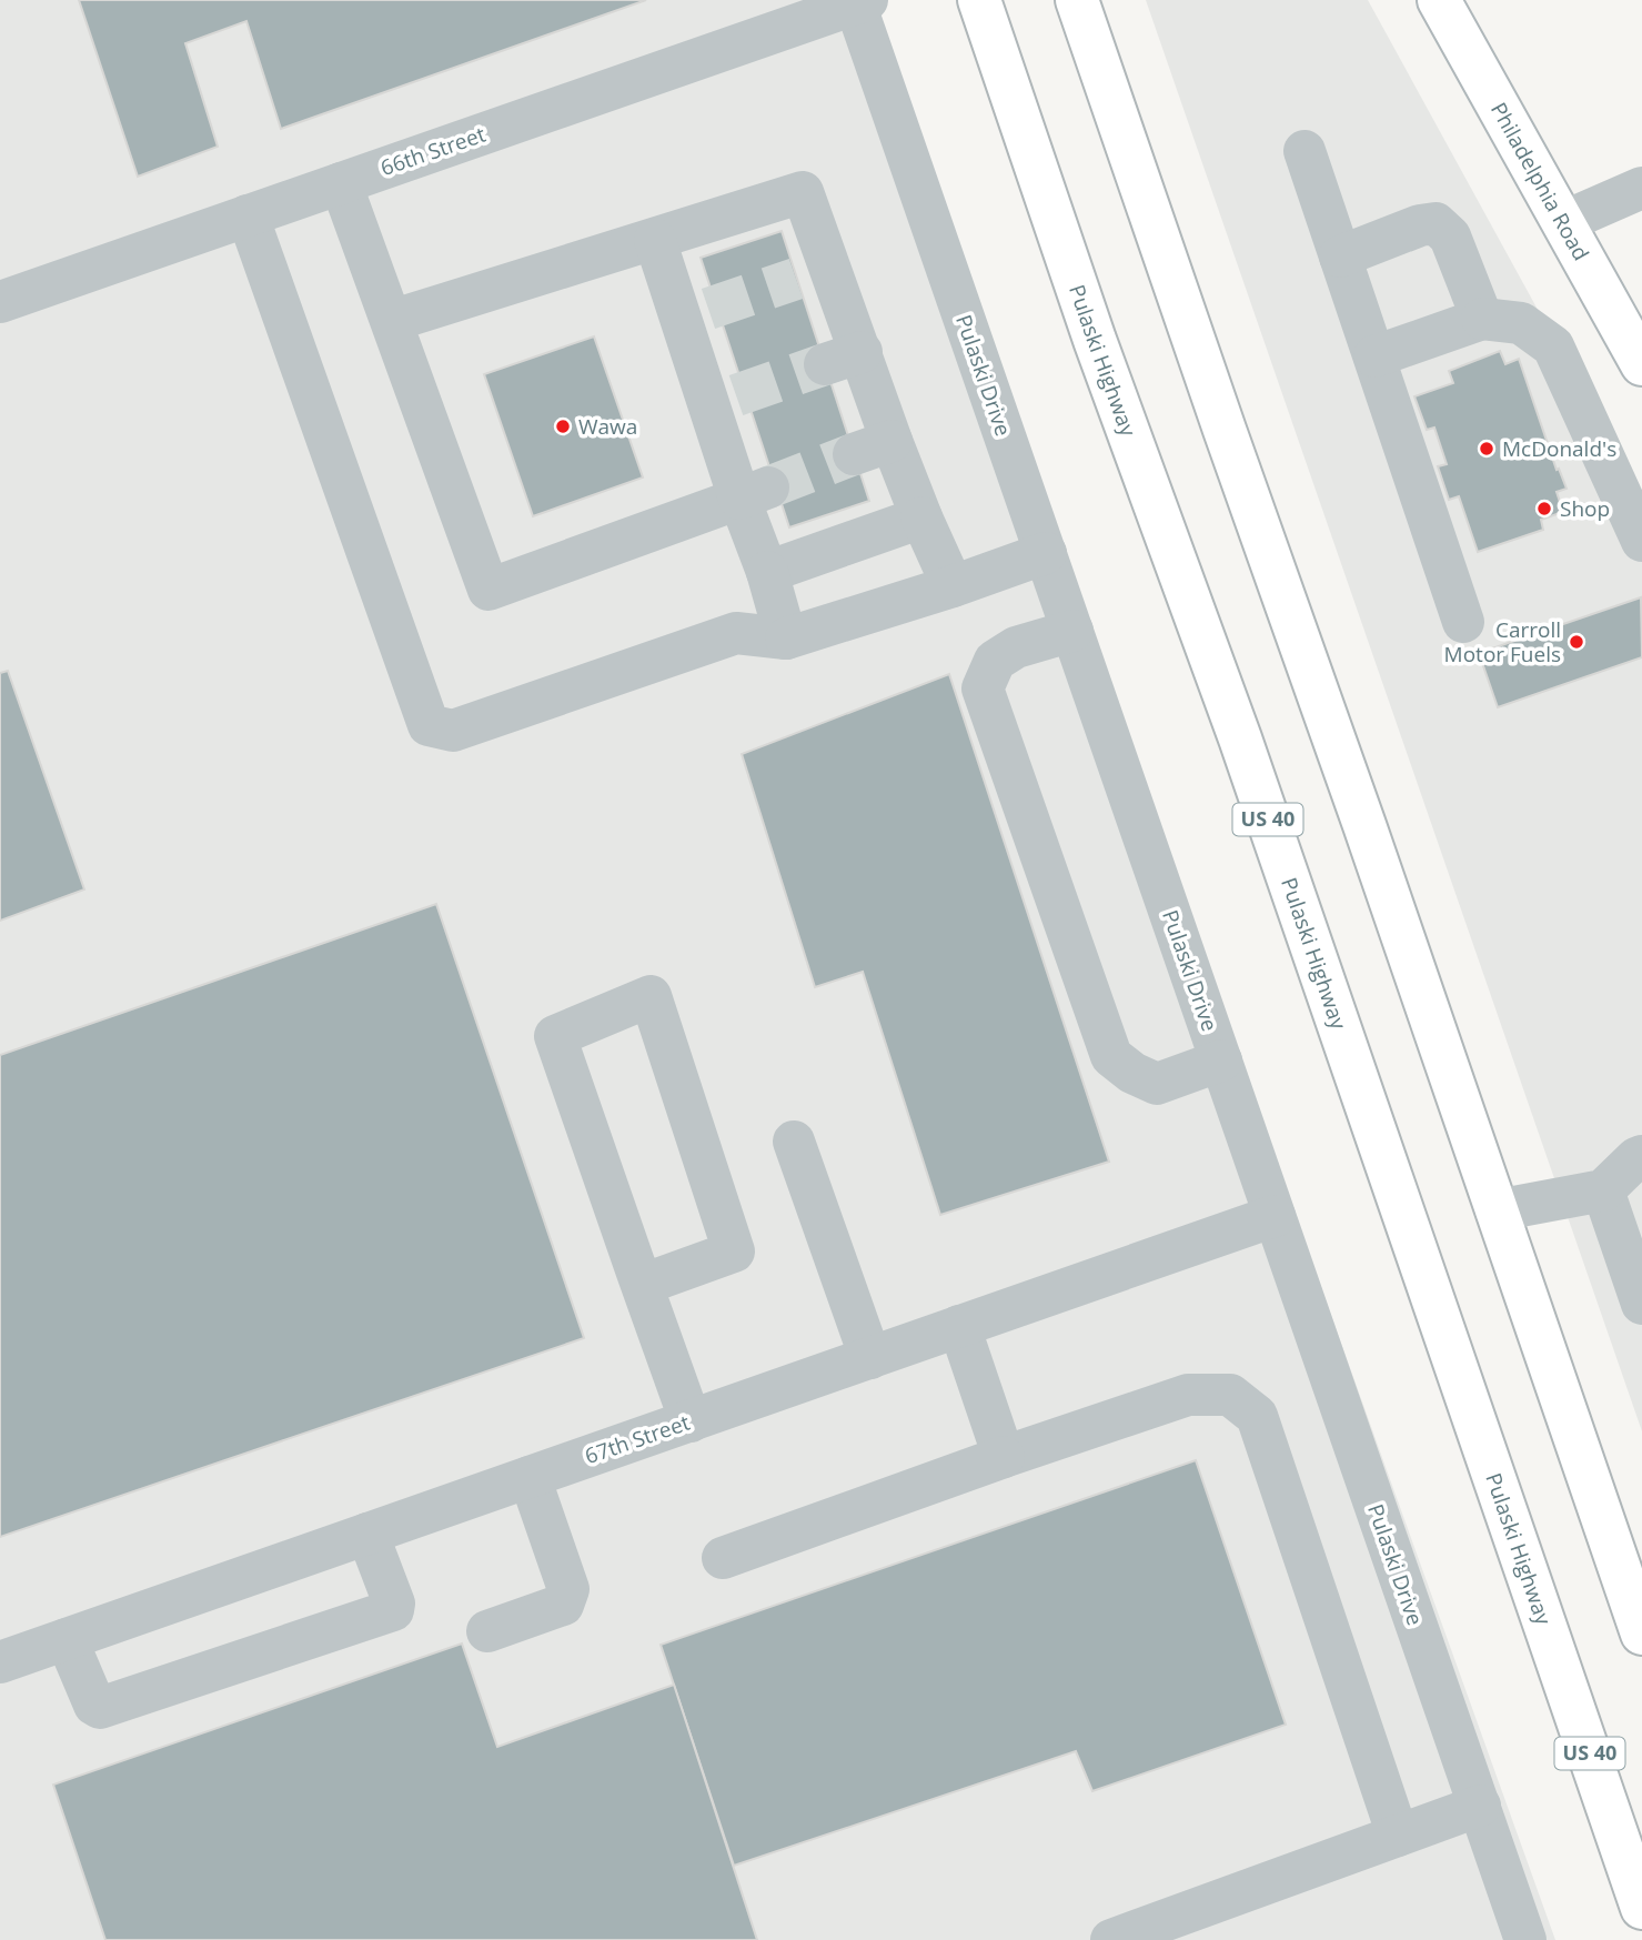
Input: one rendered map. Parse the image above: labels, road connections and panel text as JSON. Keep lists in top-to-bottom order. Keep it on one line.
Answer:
{"streets":{"main road":["Philadelphia Road","Pulaski Highway","US 40"],"street":["66th Street","Pulaski Drive","67th Street"]},"crossings":[["66th Street","Pulaski Drive"],["Pulaski Drive","67th Street"]],"places":["Wawa","McDonald's","Shop","Carroll Motor Fuels"]}
